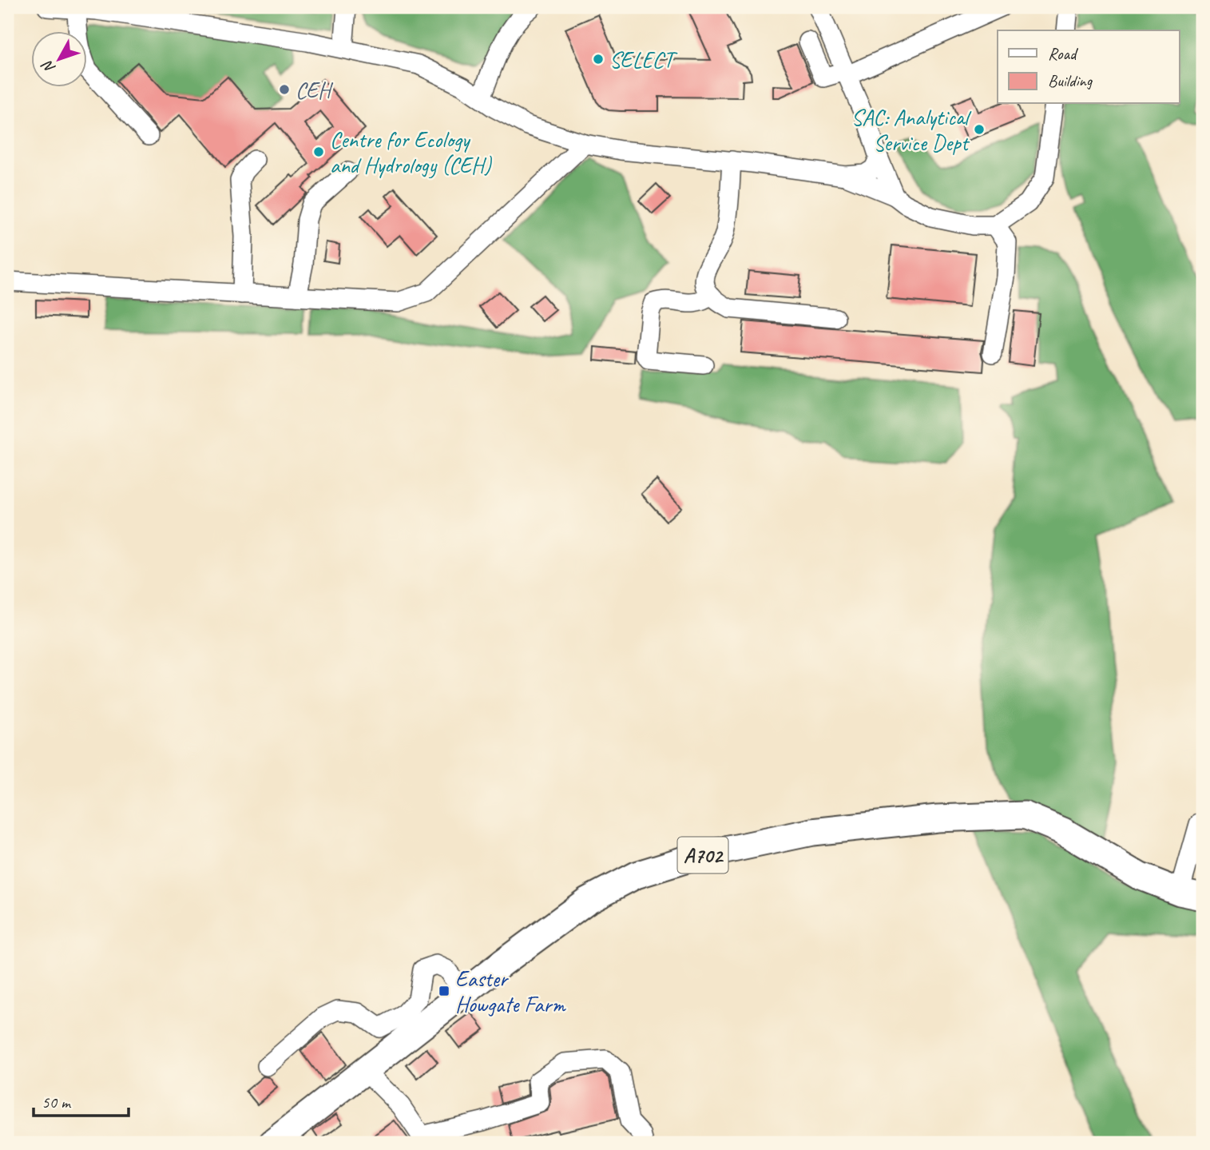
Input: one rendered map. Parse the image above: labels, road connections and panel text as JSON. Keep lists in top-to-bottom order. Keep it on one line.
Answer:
{"streets":{"highway":["A702"]},"places":{"other":["SELECT","CEH","SAC: Analytical Service Dept","Centre for Ecology and Hydrology (CEH)"],"transit":["Easter Howgate Farm"]},"legend":["Road","Building"],"scale_bar":"50 m","north":"bottom left"}
